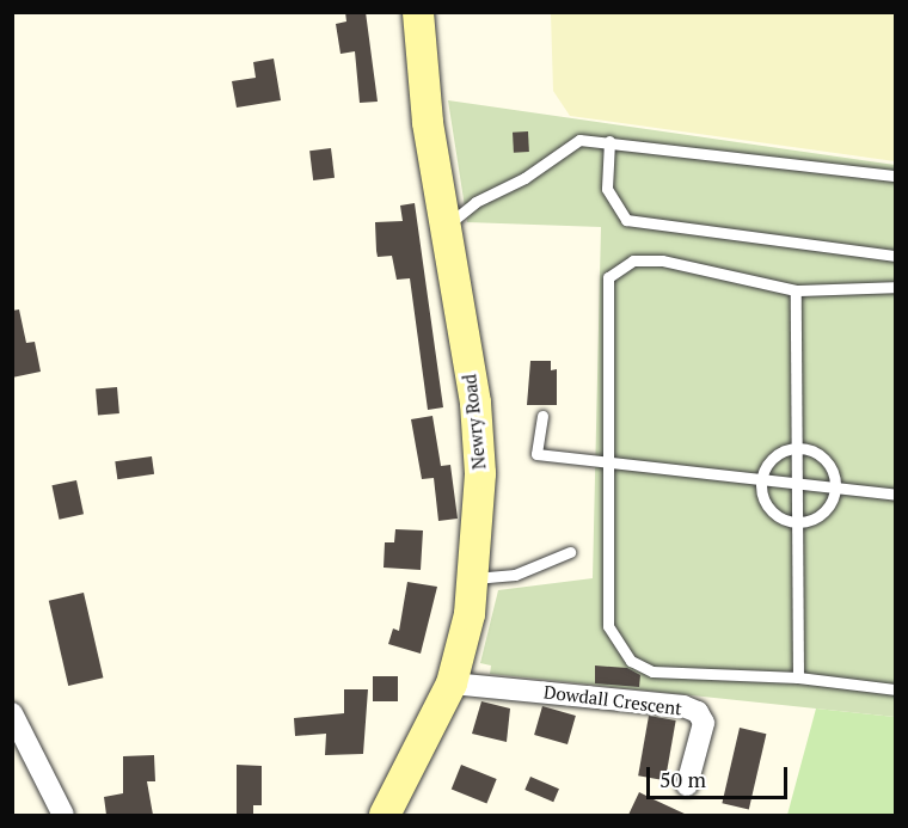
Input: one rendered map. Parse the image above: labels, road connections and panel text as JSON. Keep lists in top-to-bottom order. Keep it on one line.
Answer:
{"streets":{"main road":["Newry Road"],"street":["Dowdall Crescent"]},"crossings":[["Newry Road","Dowdall Crescent"]],"scale_bar":"50 m"}
